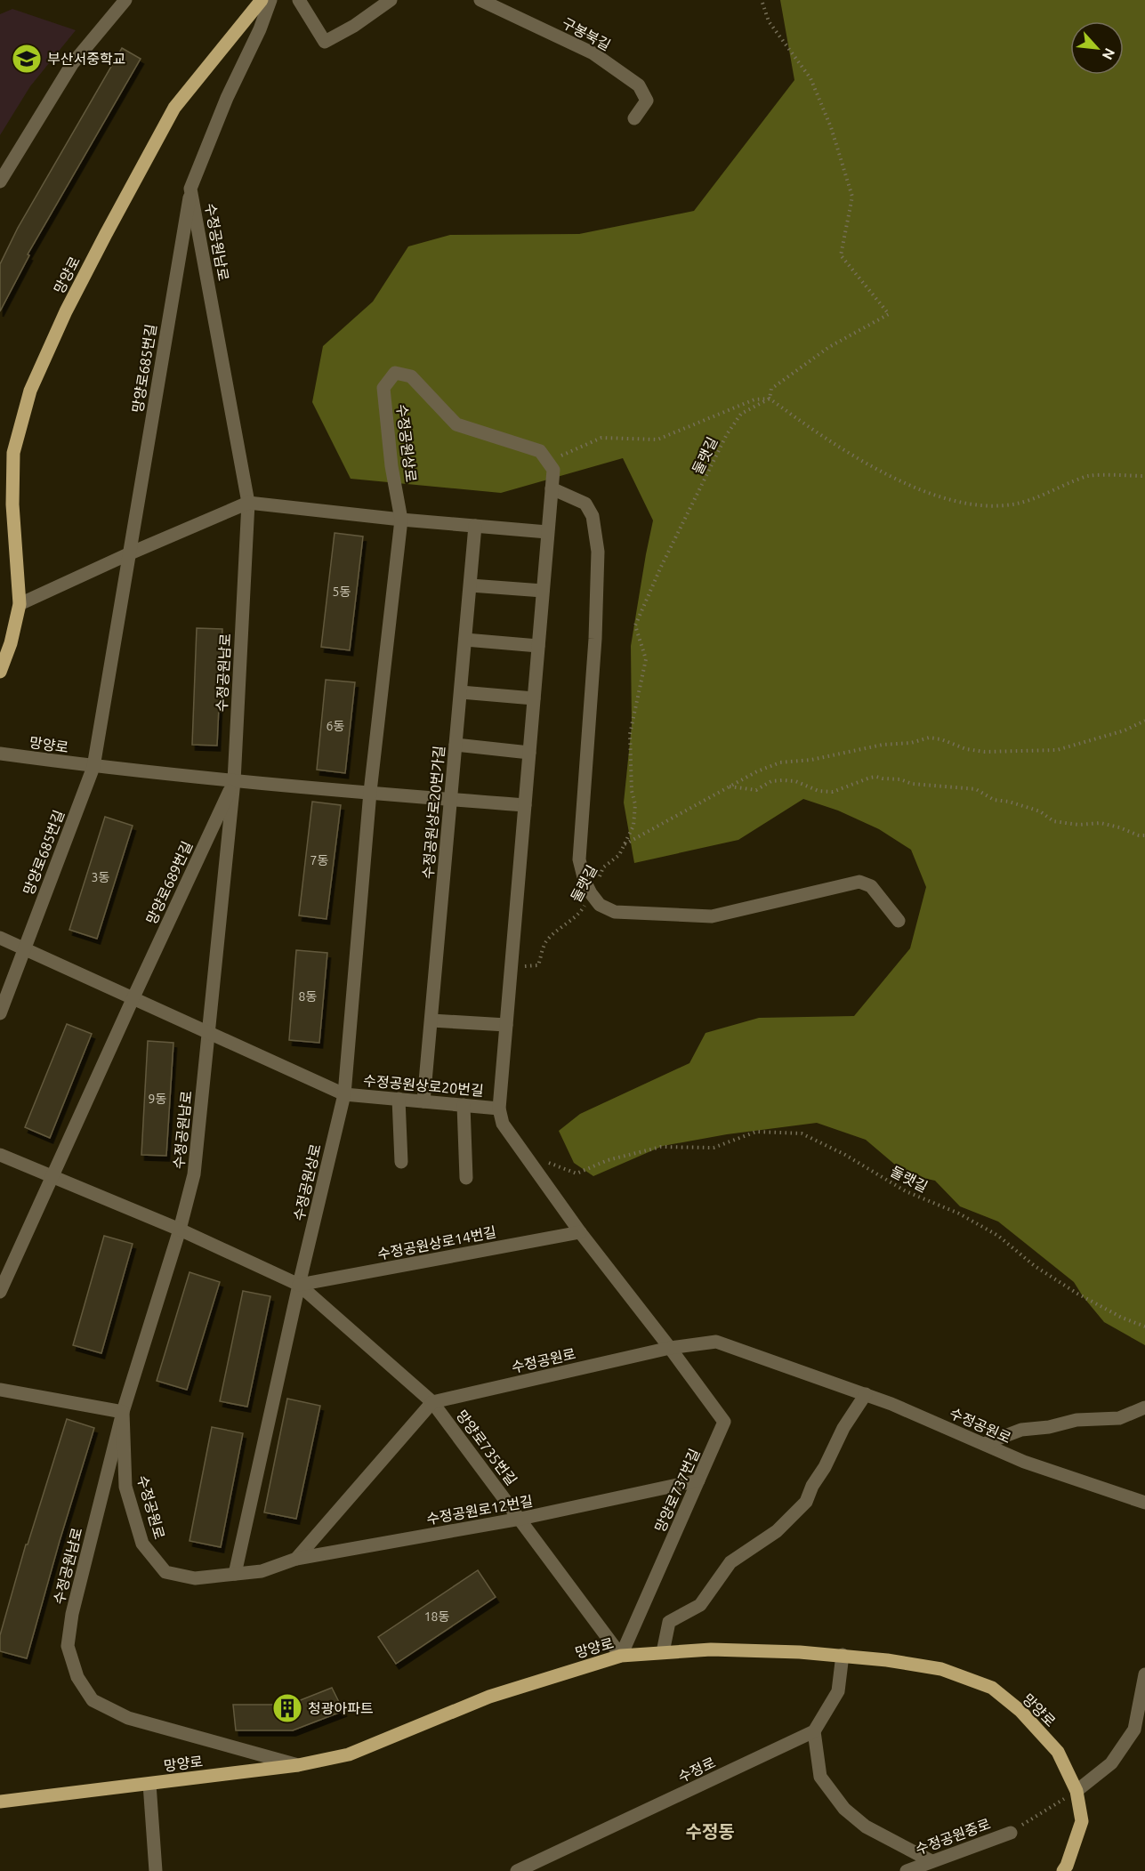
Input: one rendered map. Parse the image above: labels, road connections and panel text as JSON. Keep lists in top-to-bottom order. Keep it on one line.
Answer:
{"streets":{"main road":["망양로"],"street":["구봉북길","수정공원남로","망양로685번길","수정공원상로","수정공원상로20번가길","망양로689번길","수정공원상로20번길","수정공원상로14번길","수정공원로","망양로735번길","망양로737번길","수정공원로12번길","수정로","수정공원중로"],"path":["둘랫길"]},"crossings":[["수정공원남로","망양로"],["수정공원남로","망양로685번길"],["수정공원남로","망양로689번길"],["수정공원남로","수정공원로"],["망양로","망양로685번길"],["망양로","망양로735번길"],["망양로","망양로737번길"],["수정공원상로","수정공원상로20번길"],["수정공원상로","수정공원상로14번길"],["수정공원상로","수정공원로"],["수정공원상로","망양로735번길"],["수정공원상로20번가길","수정공원상로20번길"],["수정공원상로14번길","망양로735번길"],["수정공원로","망양로735번길"],["수정공원로","망양로737번길"],["수정공원로","수정공원로12번길"],["망양로735번길","망양로737번길"],["망양로735번길","수정공원로12번길"],["망양로737번길","수정공원로12번길"]],"districts":["수정동"],"places":{"school or university":["부산서중학교"],"building":["청광아파트"]},"house_numbers":["5동","6동","7동","3동","8동","9동","18동"],"north":"bottom right"}
